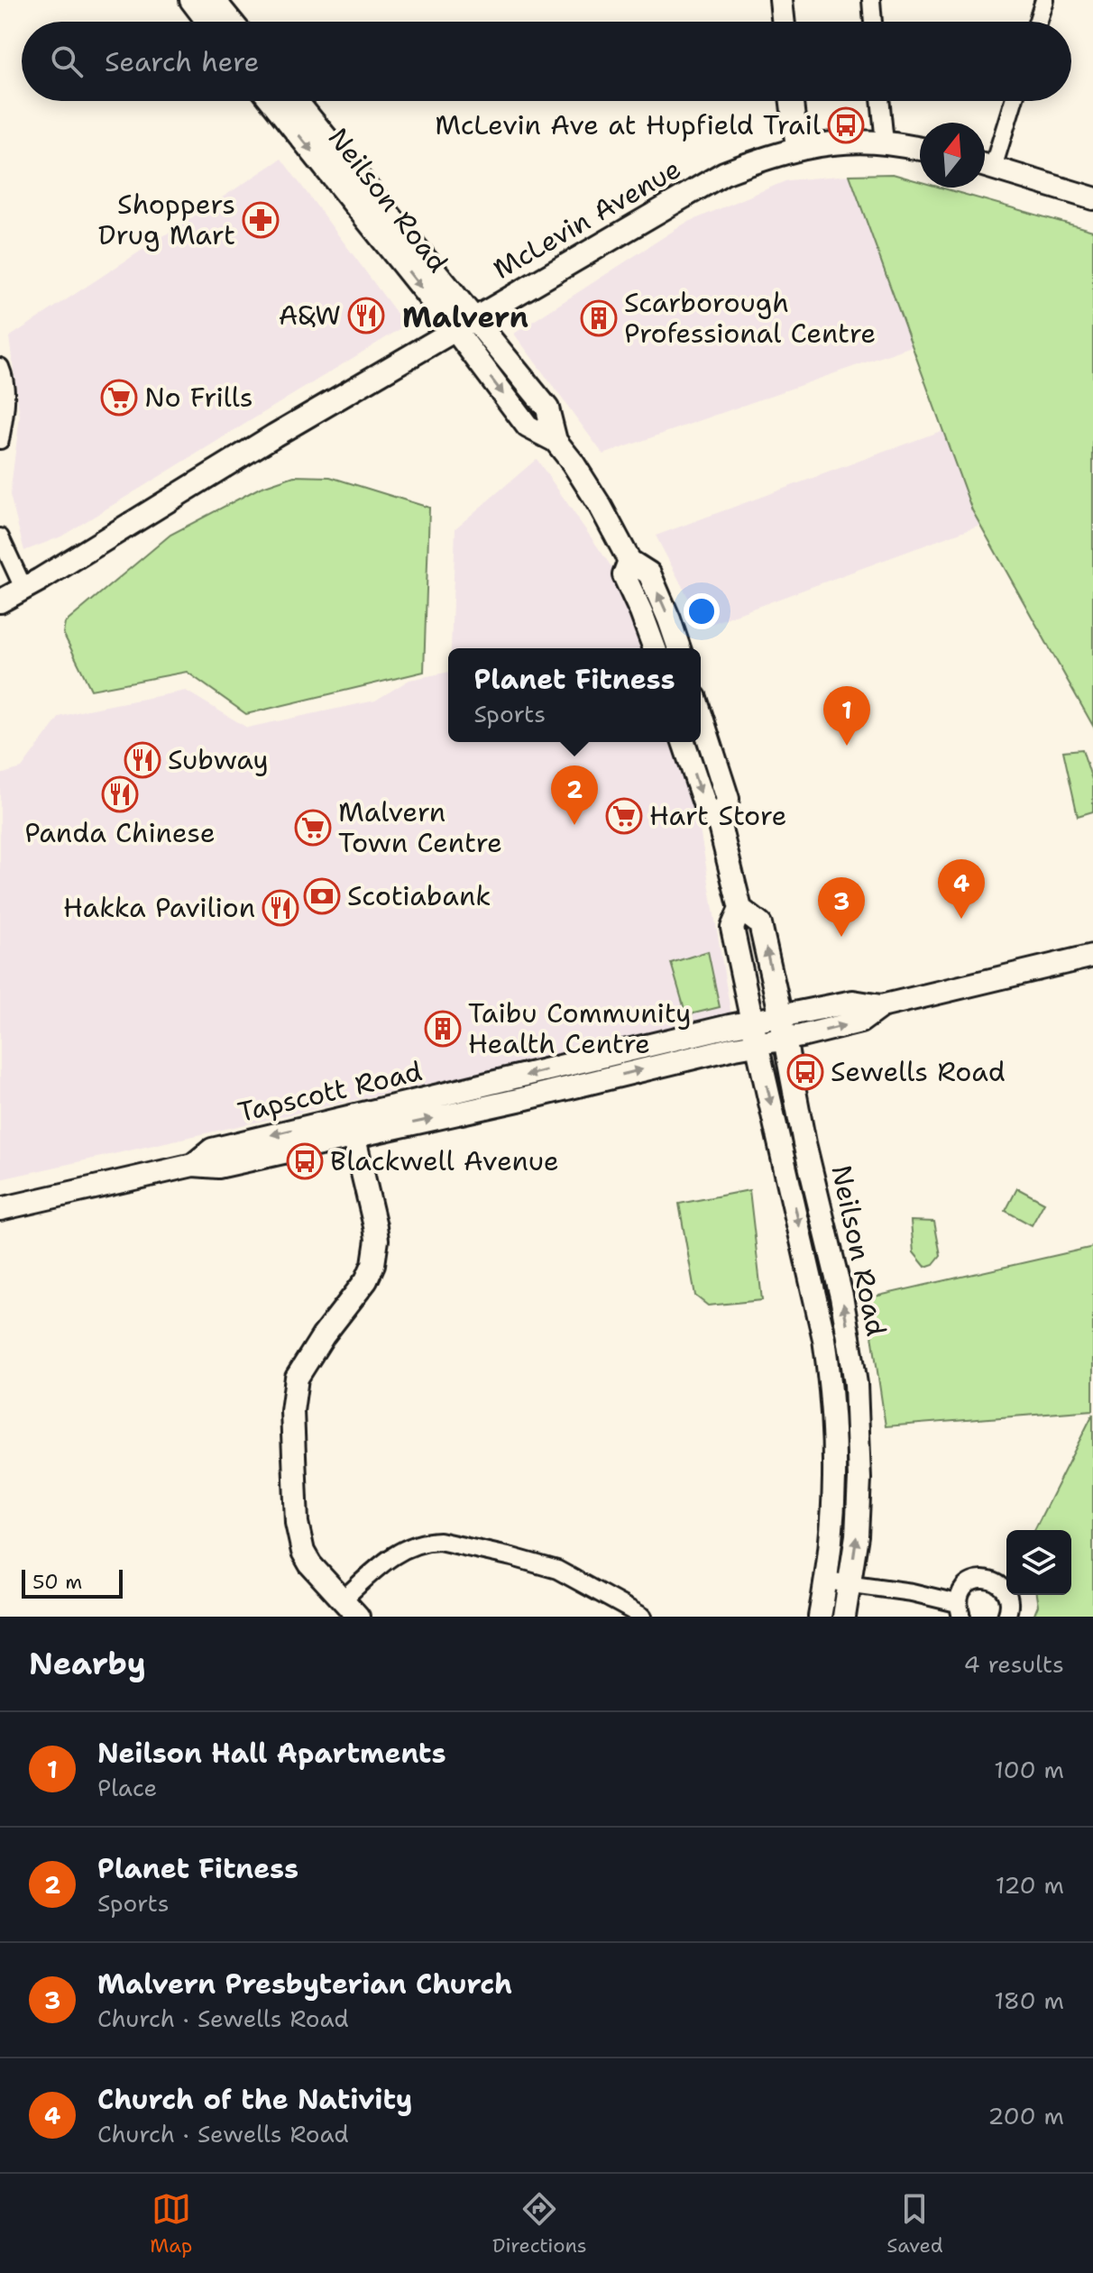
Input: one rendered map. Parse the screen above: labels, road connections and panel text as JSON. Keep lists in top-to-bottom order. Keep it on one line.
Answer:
{"streets":{"street":["Neilson Road","McLevin Avenue","Tapscott Road"]},"crossings":[["Neilson Road","McLevin Avenue"],["Neilson Road","Tapscott Road"]],"districts":["Malvern"],"places":{"bus stop":["McLevin Ave at Hupfield Trail","Sewells Road","Blackwell Avenue"],"pharmacy":["Shoppers Drug Mart"],"restaurant":["A&W","Subway","Panda Chinese","Hakka Pavilion"],"building":["Scarborough Professional Centre","Taibu Community Health Centre"],"supermarket":["No Frills","Hart Store","Malvern Town Centre"],"bank":["Scotiabank"]},"scale_bar":"50 m","north":"top","page":{"search":"Search here","popup":["Planet Fitness","Sports"],"pins":["1","2","4","3"],"scale":"50 m","heading":["Nearby","4 results"],"list":[{"mark":"1","name":"Neilson Hall Apartments","note":"Place","value":"100 m"},{"mark":"2","name":"Planet Fitness","note":"Sports","value":"120 m"},{"mark":"3","name":"Malvern Presbyterian Church","note":"Church · Sewells Road","value":"180 m"},{"mark":"4","name":"Church of the Nativity","note":"Church · Sewells Road","value":"200 m"}],"nav":["Map","Directions","Saved"]}}
